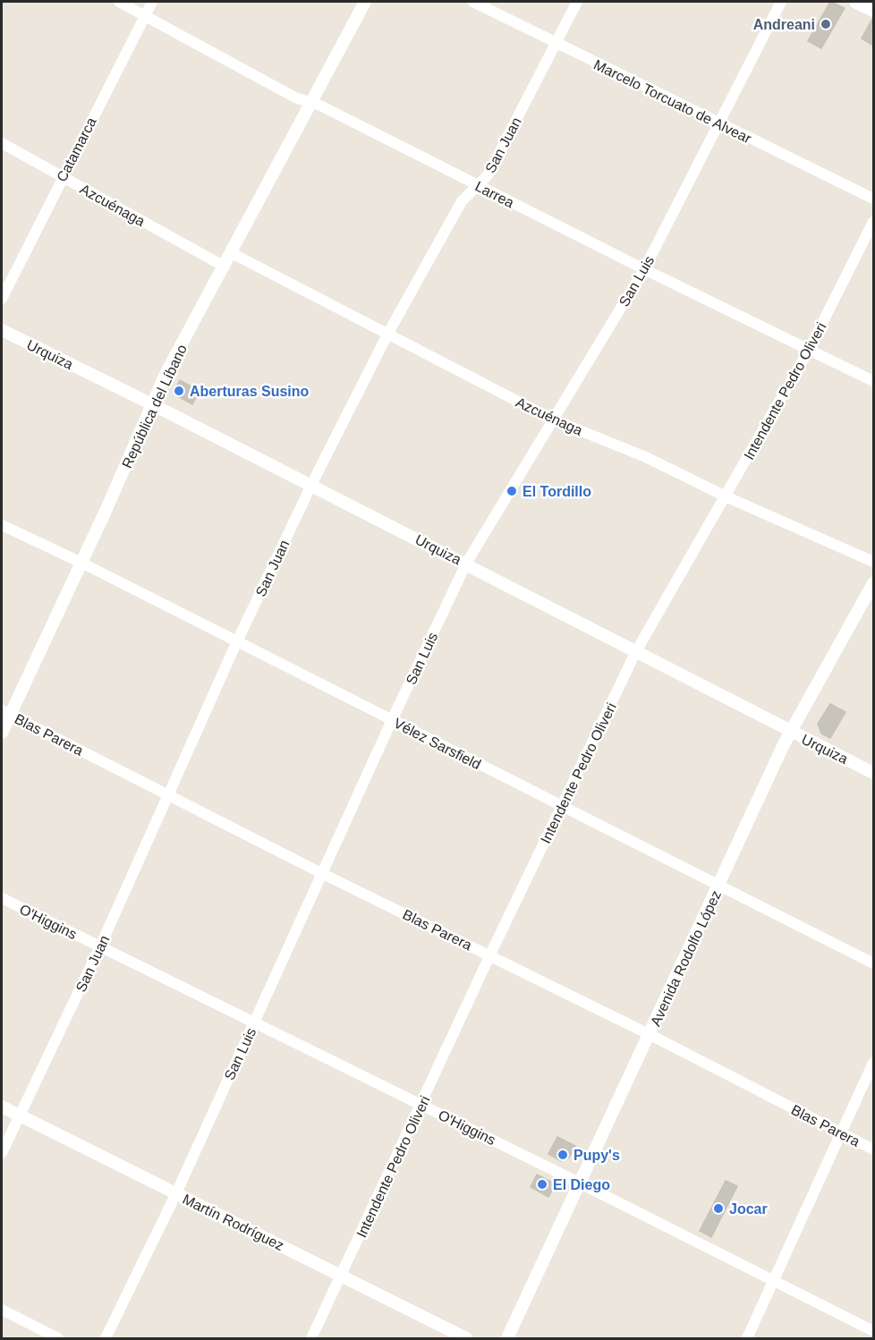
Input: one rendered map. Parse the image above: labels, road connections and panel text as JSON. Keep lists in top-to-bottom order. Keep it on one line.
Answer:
{"streets":{"street":["Marcelo Torcuato de Alvear","San Juan","Catamarca","Larrea","Azcuénaga","San Luis","Urquiza","Intendente Pedro Oliveri","República del Líbano","Blas Parera","Vélez Sarsfield","O'Higgins","Avenida Rodolfo López","Martín Rodríguez"]},"crossings":[["Marcelo Torcuato de Alvear","San Juan"],["Marcelo Torcuato de Alvear","San Luis"],["San Juan","Larrea"],["San Juan","Azcuénaga"],["San Juan","Urquiza"],["San Juan","Blas Parera"],["San Juan","Vélez Sarsfield"],["San Juan","O'Higgins"],["San Juan","Martín Rodríguez"],["Catamarca","Larrea"],["Catamarca","Azcuénaga"],["Larrea","San Luis"],["Larrea","Intendente Pedro Oliveri"],["Larrea","República del Líbano"],["Azcuénaga","San Luis"],["Azcuénaga","Intendente Pedro Oliveri"],["Azcuénaga","República del Líbano"],["San Luis","Urquiza"],["San Luis","Blas Parera"],["San Luis","Vélez Sarsfield"],["San Luis","O'Higgins"],["San Luis","Martín Rodríguez"],["Urquiza","Intendente Pedro Oliveri"],["Urquiza","República del Líbano"],["Urquiza","Avenida Rodolfo López"],["Intendente Pedro Oliveri","Blas Parera"],["Intendente Pedro Oliveri","Vélez Sarsfield"],["Intendente Pedro Oliveri","O'Higgins"],["Intendente Pedro Oliveri","Martín Rodríguez"],["República del Líbano","Blas Parera"],["República del Líbano","Vélez Sarsfield"],["Blas Parera","Avenida Rodolfo López"],["Vélez Sarsfield","Avenida Rodolfo López"],["O'Higgins","Avenida Rodolfo López"]],"places":["Andreani","Aberturas Susino","El Tordillo","Pupy's","El Diego","Jocar"]}
